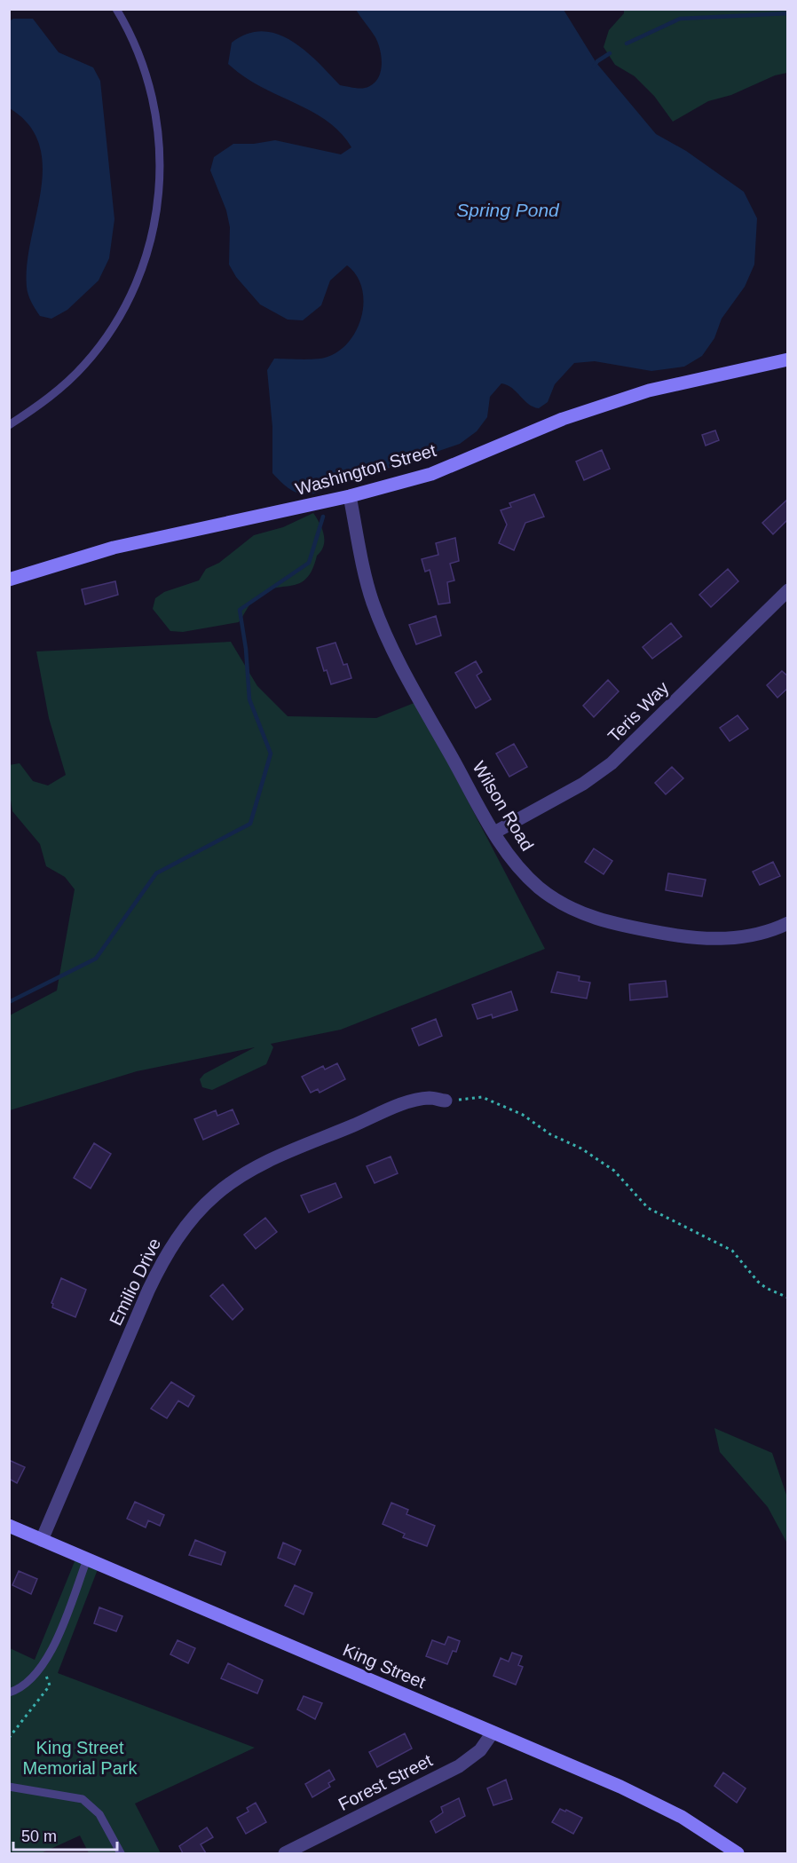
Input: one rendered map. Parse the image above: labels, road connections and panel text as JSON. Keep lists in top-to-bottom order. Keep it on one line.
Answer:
{"streets":{"main road":["Washington Street","King Street"],"street":["Teris Way","Wilson Road","Emilio Drive","Forest Street"]},"crossings":[["Washington Street","Wilson Road"],["Teris Way","Wilson Road"],["Emilio Drive","King Street"],["King Street","Forest Street"]],"water":["Spring Pond"],"parks":["King Street Memorial Park"],"scale_bar":"50 m"}
